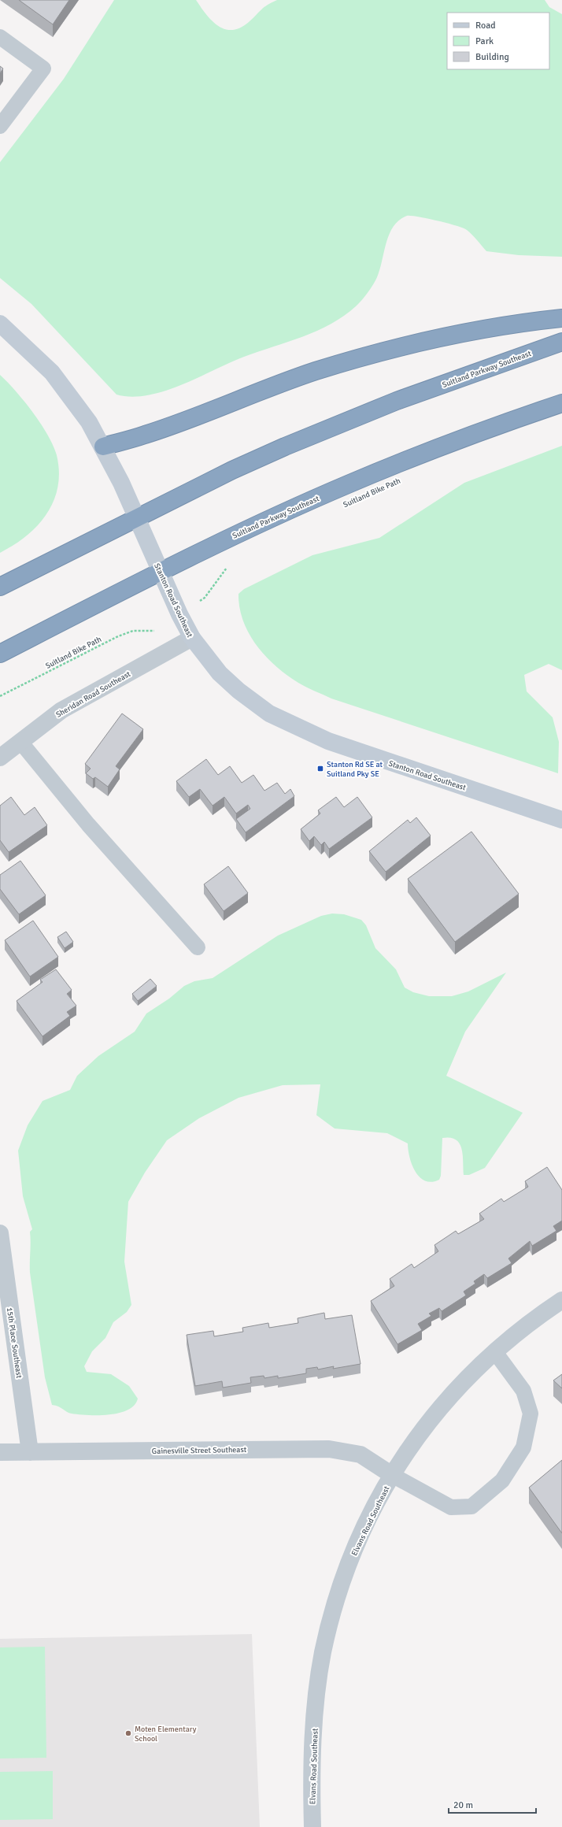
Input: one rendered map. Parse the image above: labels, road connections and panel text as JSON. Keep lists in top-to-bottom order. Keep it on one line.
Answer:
{"streets":{"highway":["Suitland Parkway Southeast"],"street":["Stanton Road Southeast","Sheridan Road Southeast","15th Place Southeast","Gainesville Street Southeast","Elvans Road Southeast"],"path":["Suitland Bike Path"]},"crossings":[["Suitland Parkway Southeast","Stanton Road Southeast"],["Stanton Road Southeast","Sheridan Road Southeast"],["15th Place Southeast","Gainesville Street Southeast"],["Gainesville Street Southeast","Elvans Road Southeast"]],"places":{"transit":["Stanton Rd SE at Suitland Pky SE"],"other":["Moten Elementary School"]},"legend":["Road","Park","Building"],"scale_bar":"20 m"}
